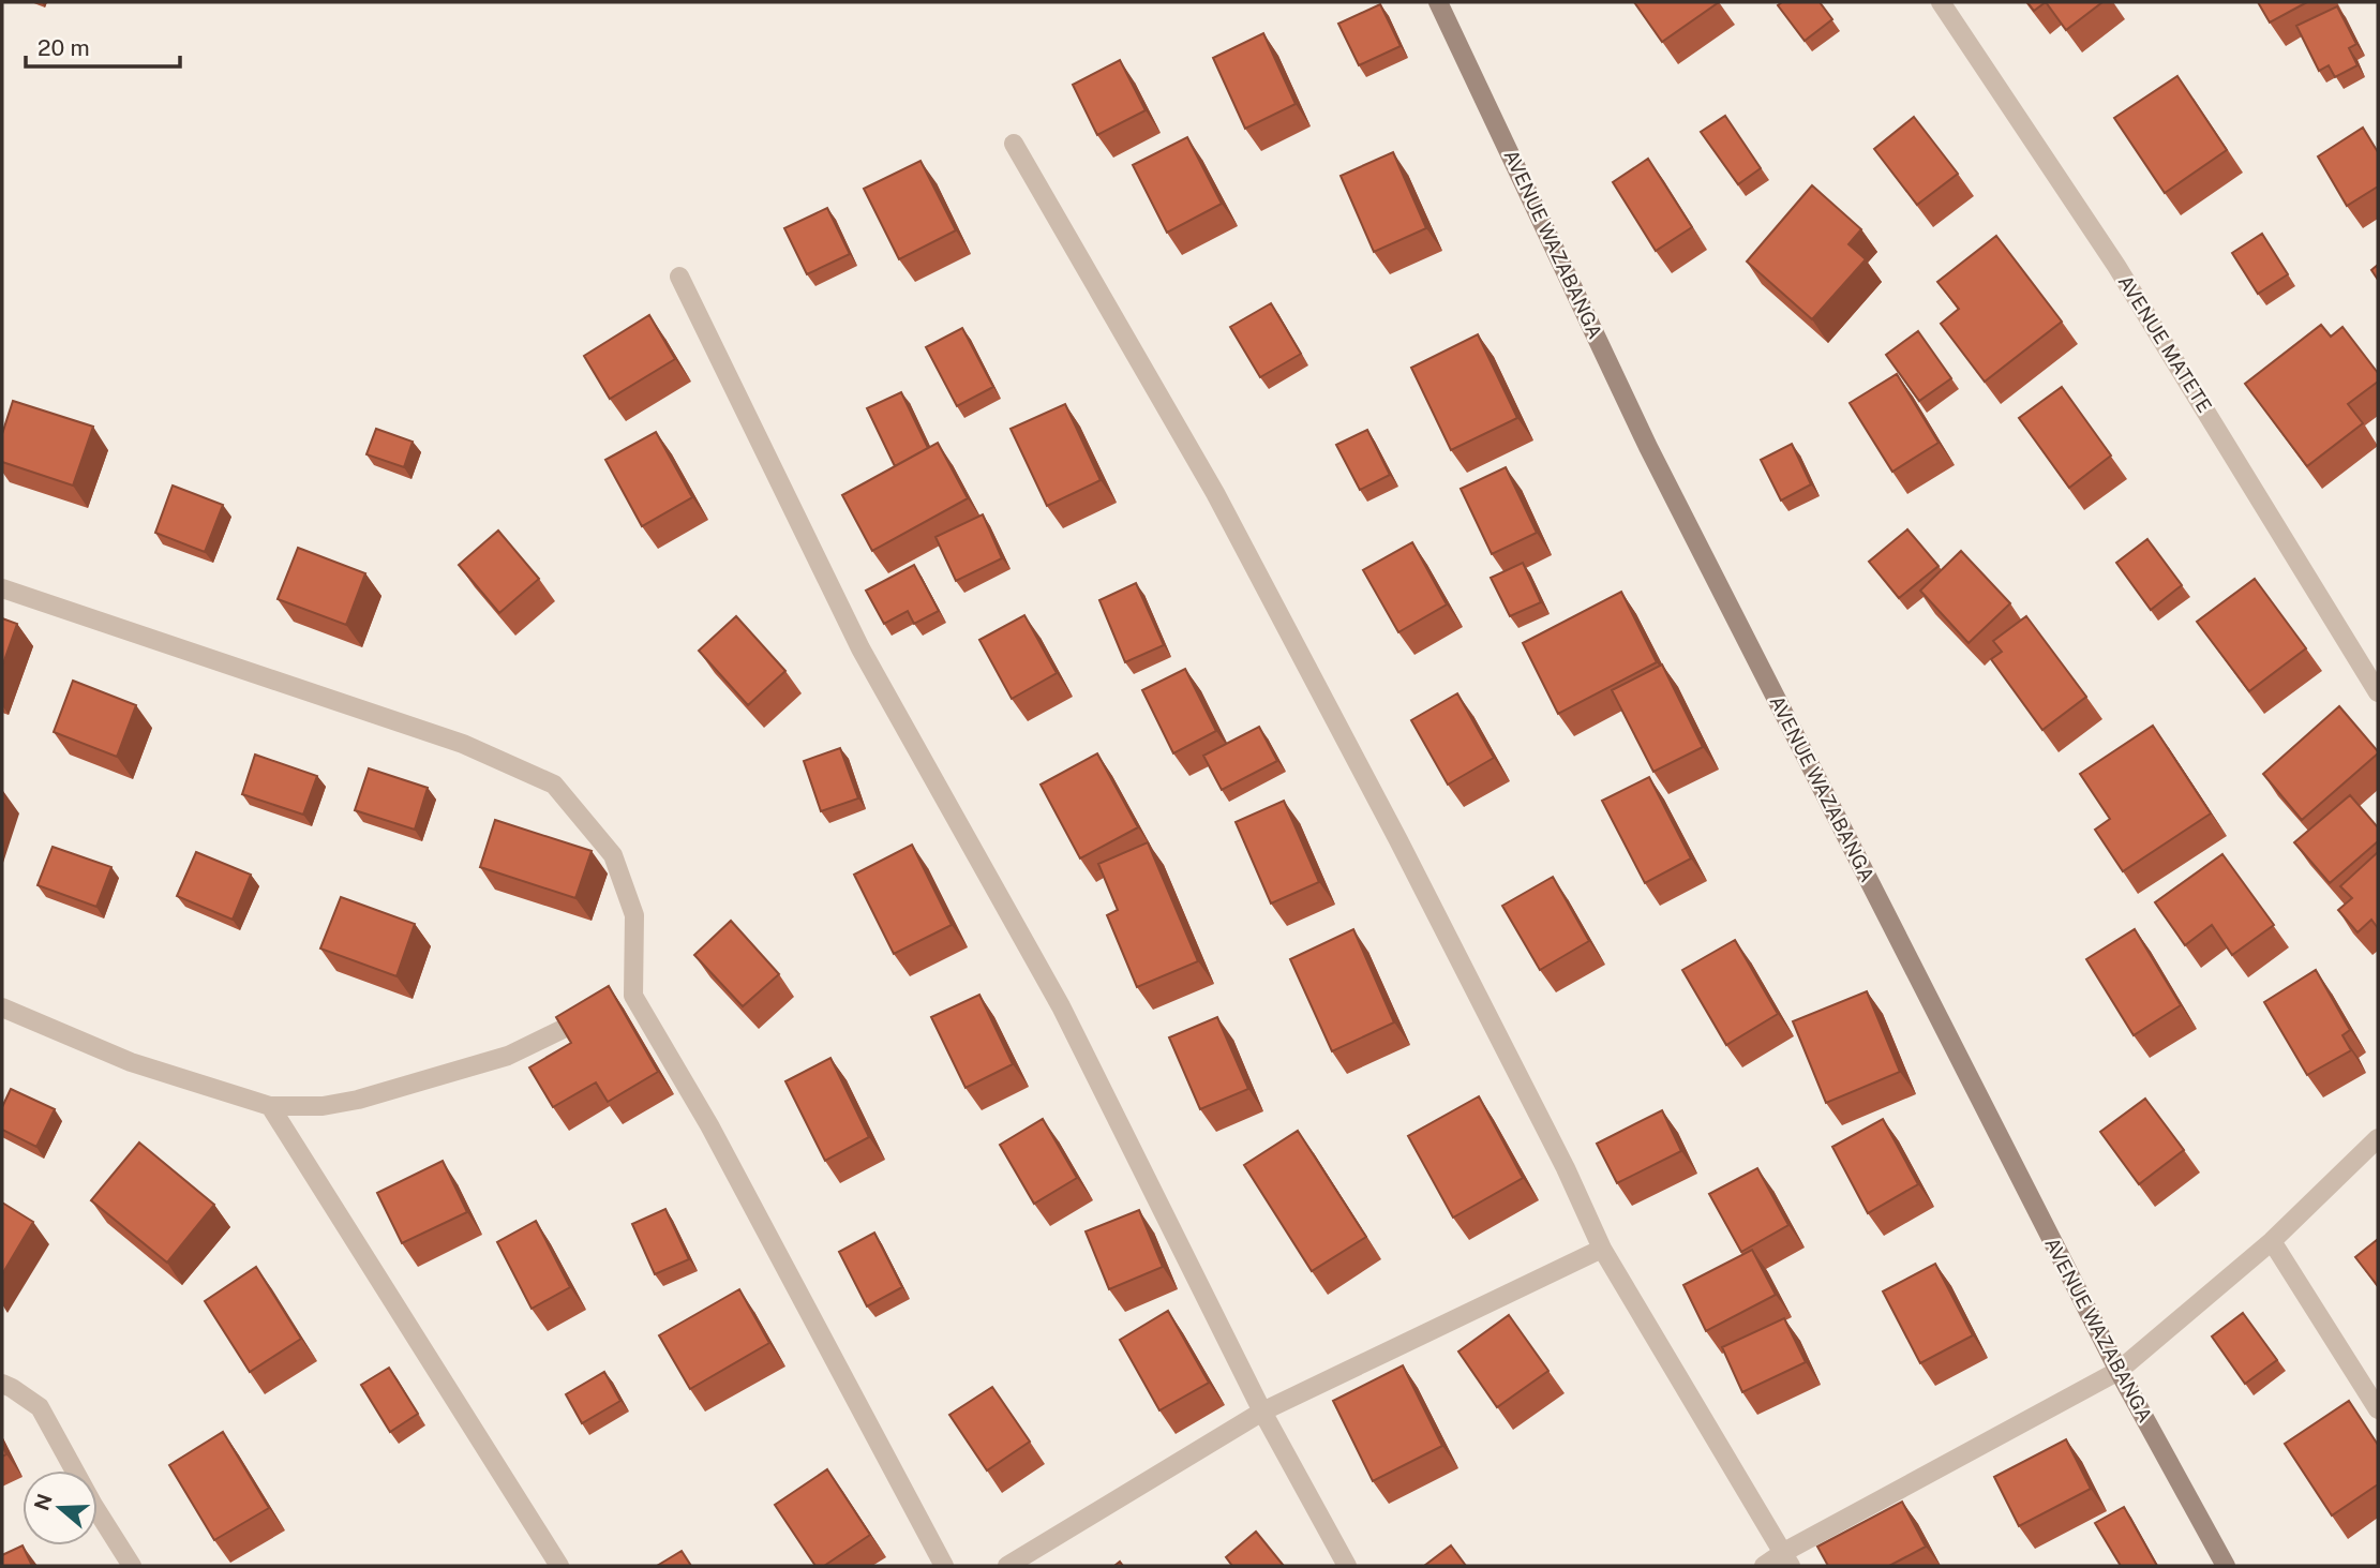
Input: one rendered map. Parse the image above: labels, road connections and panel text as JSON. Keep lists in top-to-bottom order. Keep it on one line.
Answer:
{"streets":{"main road":["AVENUE WAZABANGA"],"street":["AVENUE MATETE"]},"scale_bar":"20 m","north":"left"}
